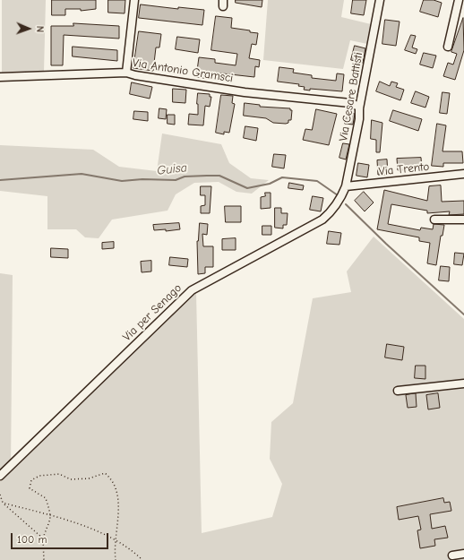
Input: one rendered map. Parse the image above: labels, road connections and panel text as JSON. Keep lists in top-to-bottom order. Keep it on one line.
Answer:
{"streets":{"street":["Via Antonio Gramsci","Via Cesare Battisti","Via Trento","Via per Senago"]},"crossings":[["Via Antonio Gramsci","Via Cesare Battisti"],["Via Cesare Battisti","Via Trento"],["Via Cesare Battisti","Via per Senago"]],"water":["Guisa"],"scale_bar":"100 m","north":"right"}
